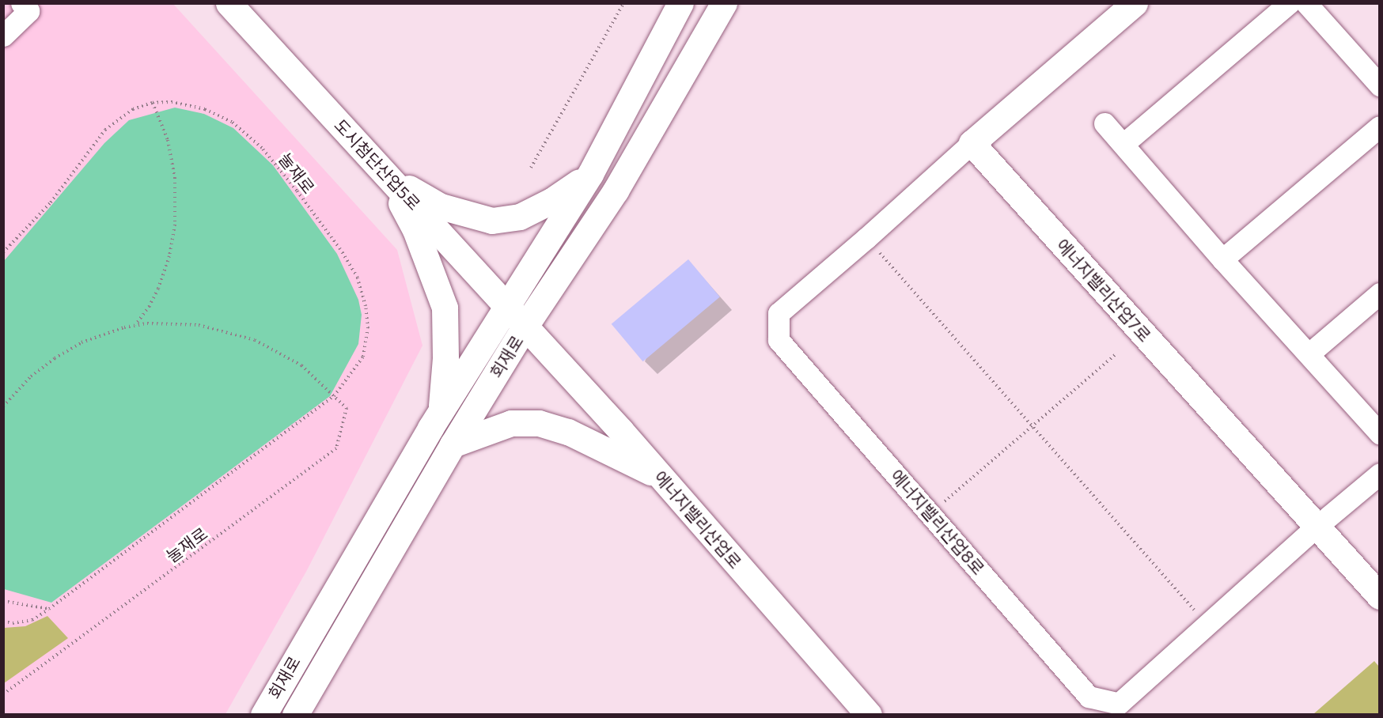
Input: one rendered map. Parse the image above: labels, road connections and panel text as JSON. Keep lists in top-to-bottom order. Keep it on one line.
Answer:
{"streets":{"main road":["도시첨단산업5로","에너지밸리산업7로","회재로","에너지밸리산업로"],"street":["에너지밸리산업8로"],"path":["눌재로"]},"crossings":[["도시첨단산업5로","회재로"],["도시첨단산업5로","에너지밸리산업로"],["에너지밸리산업7로","에너지밸리산업8로"],["회재로","에너지밸리산업로"]]}
